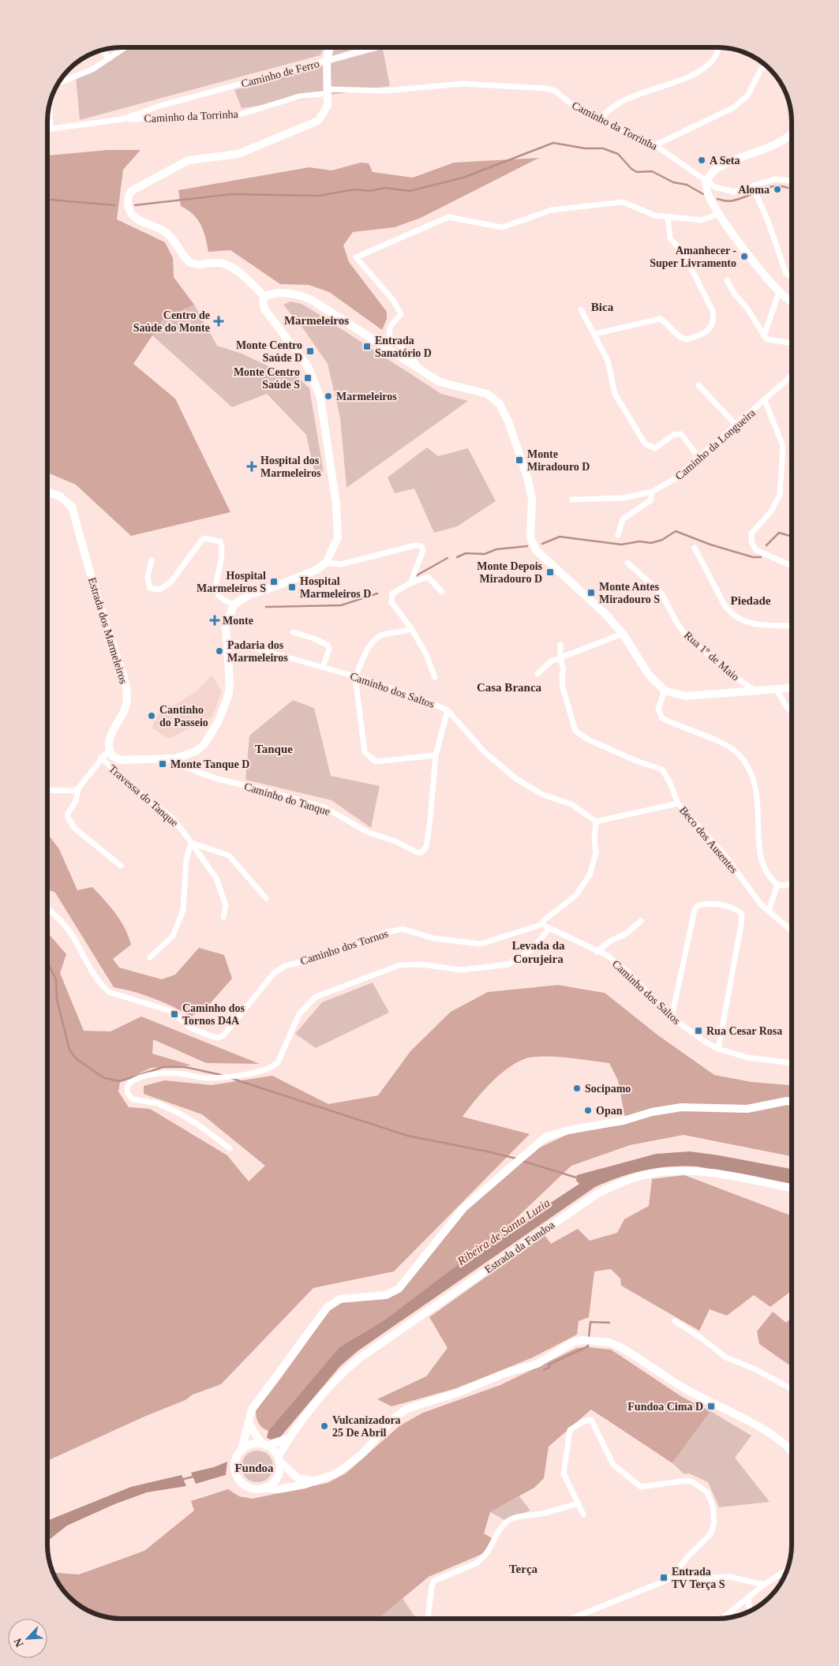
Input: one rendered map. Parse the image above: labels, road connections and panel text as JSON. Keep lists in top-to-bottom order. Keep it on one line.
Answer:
{"streets":{"main road":["Estrada dos Marmeleiros","Estrada da Fundoa"],"street":["Caminho de Ferro","Caminho da Torrinha","Caminho da Longueira","Rua 1º de Maio","Caminho dos Saltos","Travessa do Tanque","Caminho do Tanque","Beco dos Ausentes","Caminho dos Tornos"]},"crossings":[["Caminho de Ferro","Caminho da Torrinha"],["Caminho dos Saltos","Beco dos Ausentes"],["Caminho dos Saltos","Caminho dos Tornos"]],"districts":["Bica","Marmeleiros","Piedade","Casa Branca","Tanque","Levada da Corujeira","Fundoa","Terça"],"water":["Ribeira de Santa Luzia"],"places":{"other":["A Seta","Aloma","Amanhecer - Super Livramento","Marmeleiros","Padaria dos Marmeleiros","Cantinho do Passeio","Socipamo","Opan","Vulcanizadora 25 De Abril"],"health":["Centro de Saúde do Monte","Hospital dos Marmeleiros","Monte"],"transit":["Entrada Sanatório D","Monte Centro Saúde D","Monte Centro Saúde S","Monte Miradouro D","Monte Depois Miradouro D","Hospital Marmeleiros S","Hospital Marmeleiros D","Monte Antes Miradouro S","Monte Tanque D","Caminho dos Tornos D4A","Rua Cesar Rosa","Fundoa Cima D","Entrada TV Terça S"]},"north":"bottom left"}
